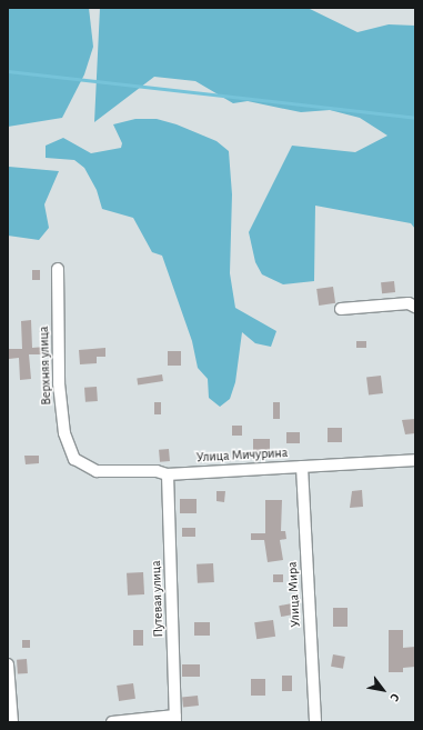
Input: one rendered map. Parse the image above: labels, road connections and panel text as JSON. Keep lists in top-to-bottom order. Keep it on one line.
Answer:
{"streets":{"street":["Верхняя улица","Улица Мичурина","Улица Мира","Путевая улица"]},"crossings":[["Верхняя улица","Улица Мичурина"],["Улица Мичурина","Улица Мира"],["Улица Мичурина","Путевая улица"]],"north":"bottom right"}
